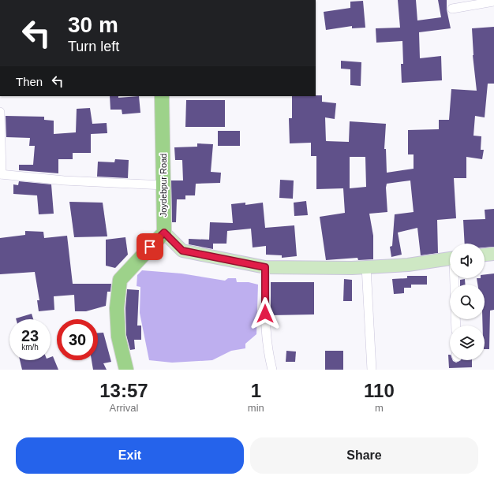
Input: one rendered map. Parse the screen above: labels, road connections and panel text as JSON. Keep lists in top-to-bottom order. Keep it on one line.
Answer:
{"streets":{"main road":["Joydebpur Road"]},"page":{"turn":["30 m","Turn left"],"then":"Then","speed":"23 km/h","limit":"30","eta":["13:57","Arrival","1","min","110","m"],"buttons":["Exit","Share"]}}
